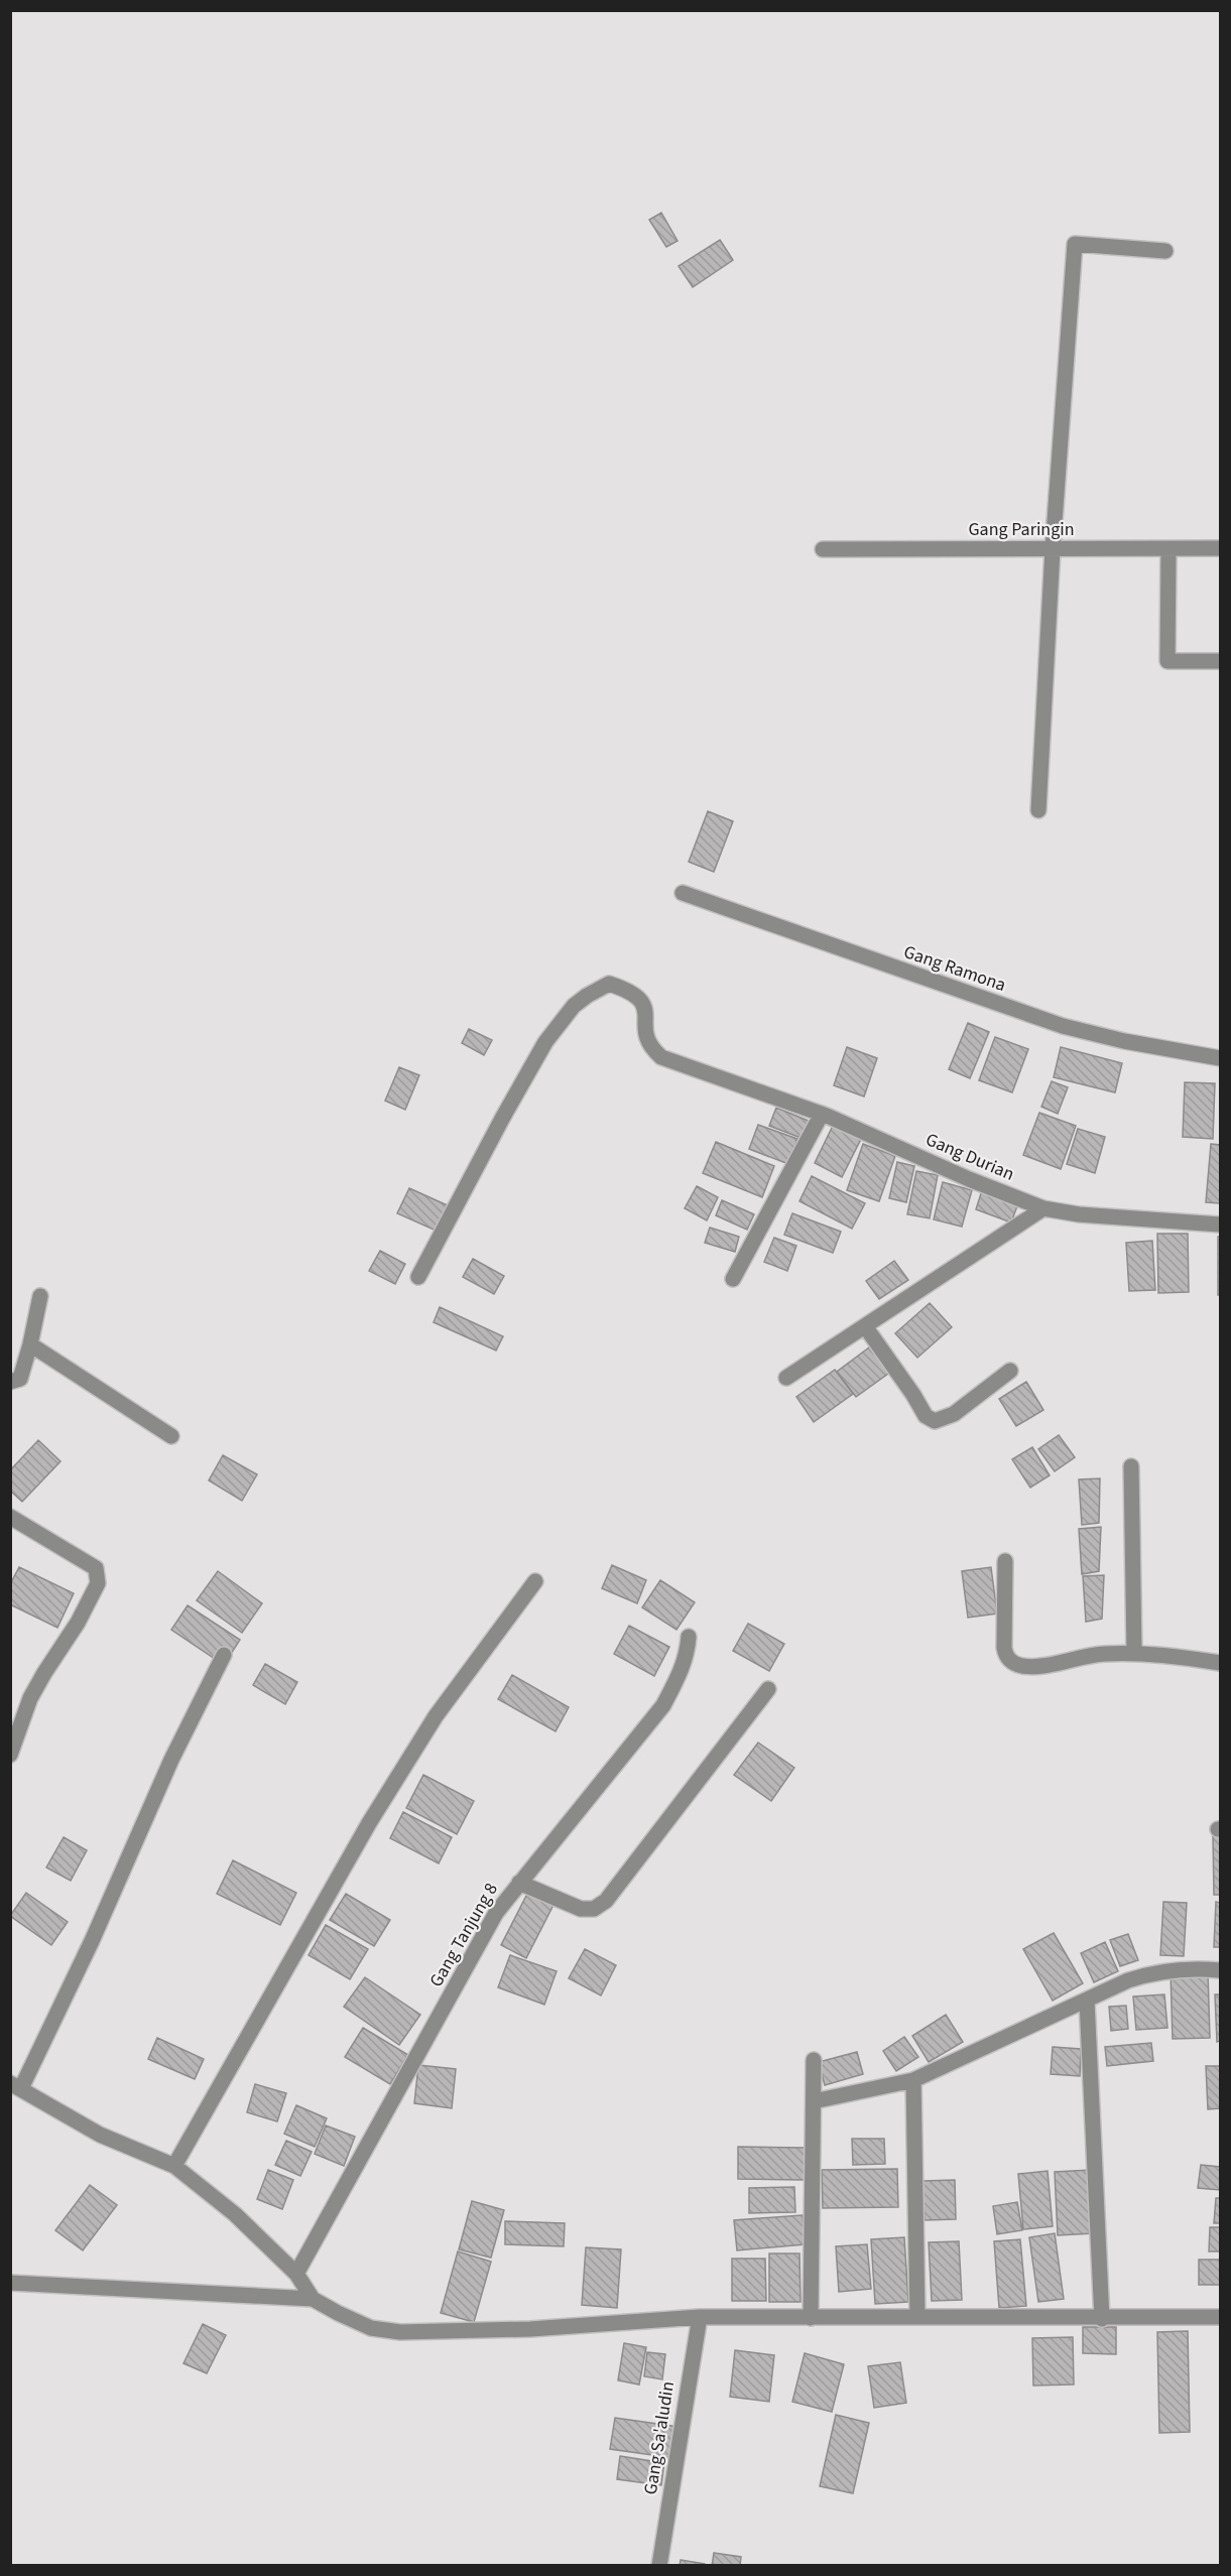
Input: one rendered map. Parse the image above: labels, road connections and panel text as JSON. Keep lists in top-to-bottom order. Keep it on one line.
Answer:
{"streets":{"street":["Gang Paringin","Gang Ramona","Gang Durian","Gang Tanjung 8","Gang Sa'aludin"]}}
